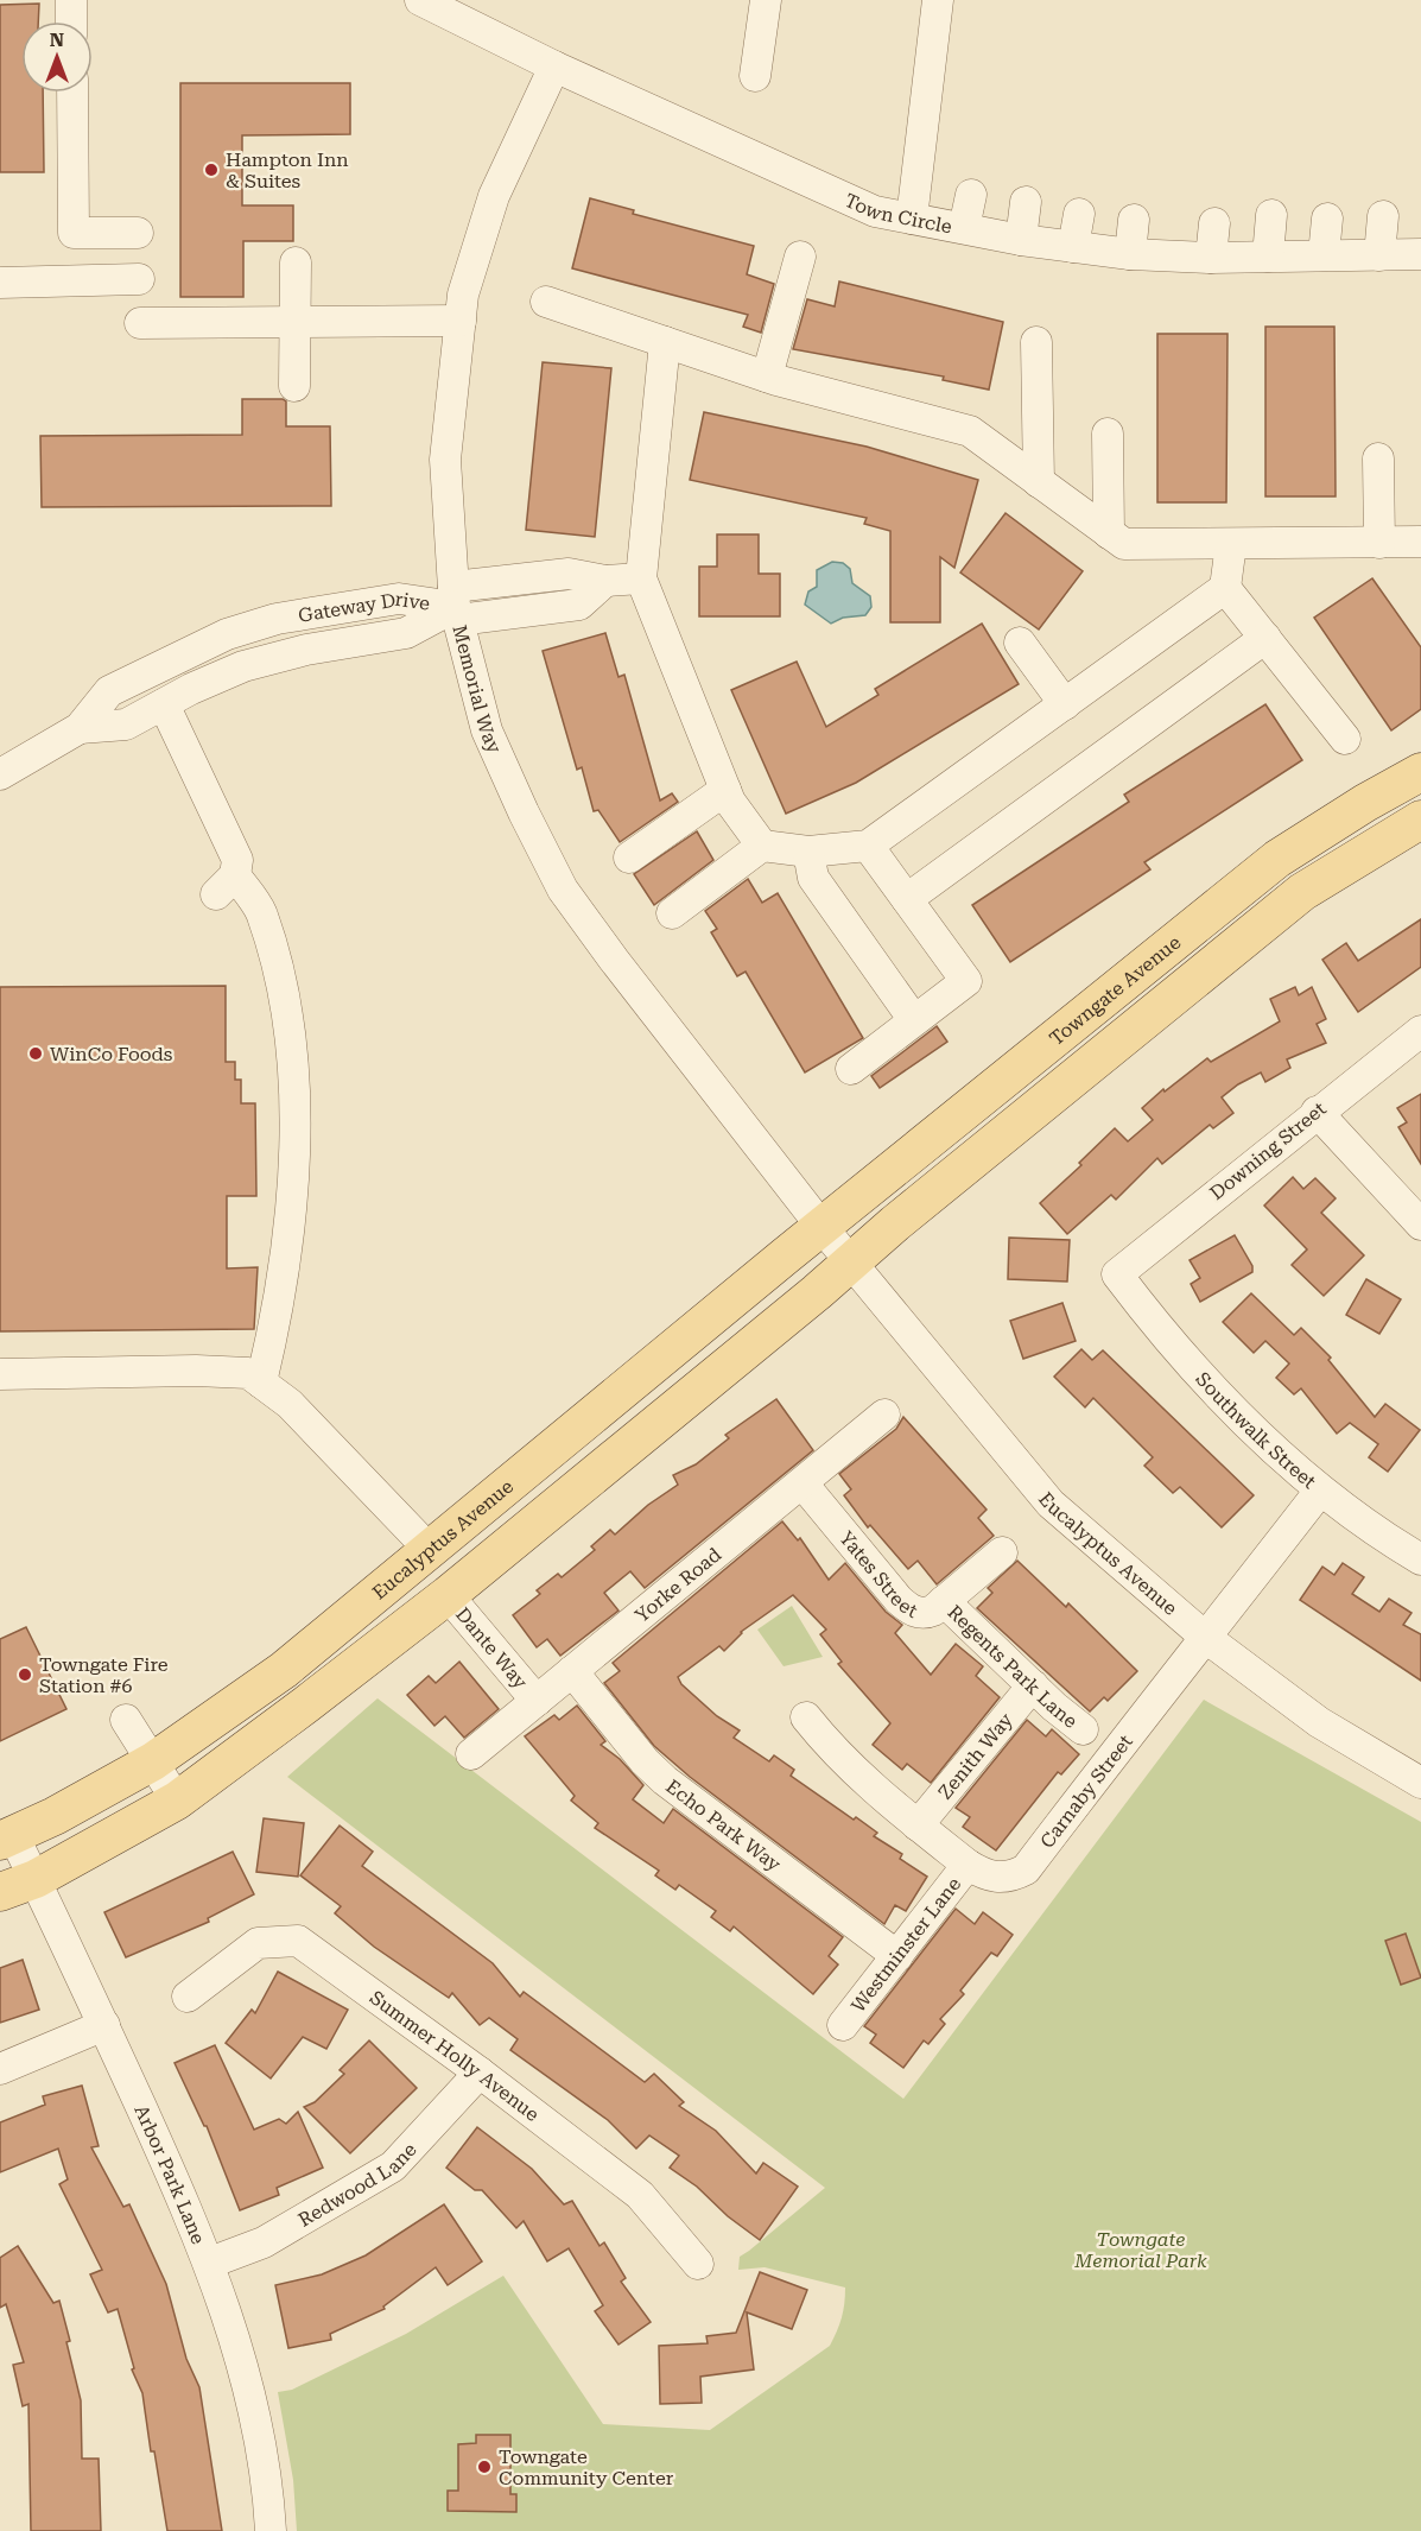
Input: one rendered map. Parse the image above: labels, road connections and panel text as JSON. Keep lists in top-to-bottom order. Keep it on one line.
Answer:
{"streets":{"main road":["Towngate Avenue","Eucalyptus Avenue"],"street":["Town Circle","Gateway Drive","Memorial Way","Downing Street","Southwalk Street","Yates Street","Yorke Road","Dante Way","Regents Park Lane","Zenith Way","Carnaby Street","Echo Park Way","Westminster Lane","Summer Holly Avenue","Arbor Park Lane","Redwood Lane"]},"crossings":[["Town Circle","Memorial Way"],["Gateway Drive","Memorial Way"],["Memorial Way","Towngate Avenue"],["Memorial Way","Eucalyptus Avenue"],["Towngate Avenue","Eucalyptus Avenue"],["Downing Street","Southwalk Street"],["Southwalk Street","Carnaby Street"],["Eucalyptus Avenue","Carnaby Street"],["Eucalyptus Avenue","Arbor Park Lane"],["Yates Street","Yorke Road"],["Yates Street","Regents Park Lane"],["Yorke Road","Dante Way"],["Yorke Road","Echo Park Way"],["Regents Park Lane","Zenith Way"],["Zenith Way","Carnaby Street"],["Carnaby Street","Westminster Lane"],["Echo Park Way","Westminster Lane"],["Summer Holly Avenue","Redwood Lane"],["Arbor Park Lane","Redwood Lane"]],"parks":["Towngate Memorial Park"],"places":["Hampton Inn & Suites","WinCo Foods","Towngate Fire Station #6","Towngate Community Center"],"north":"top"}
